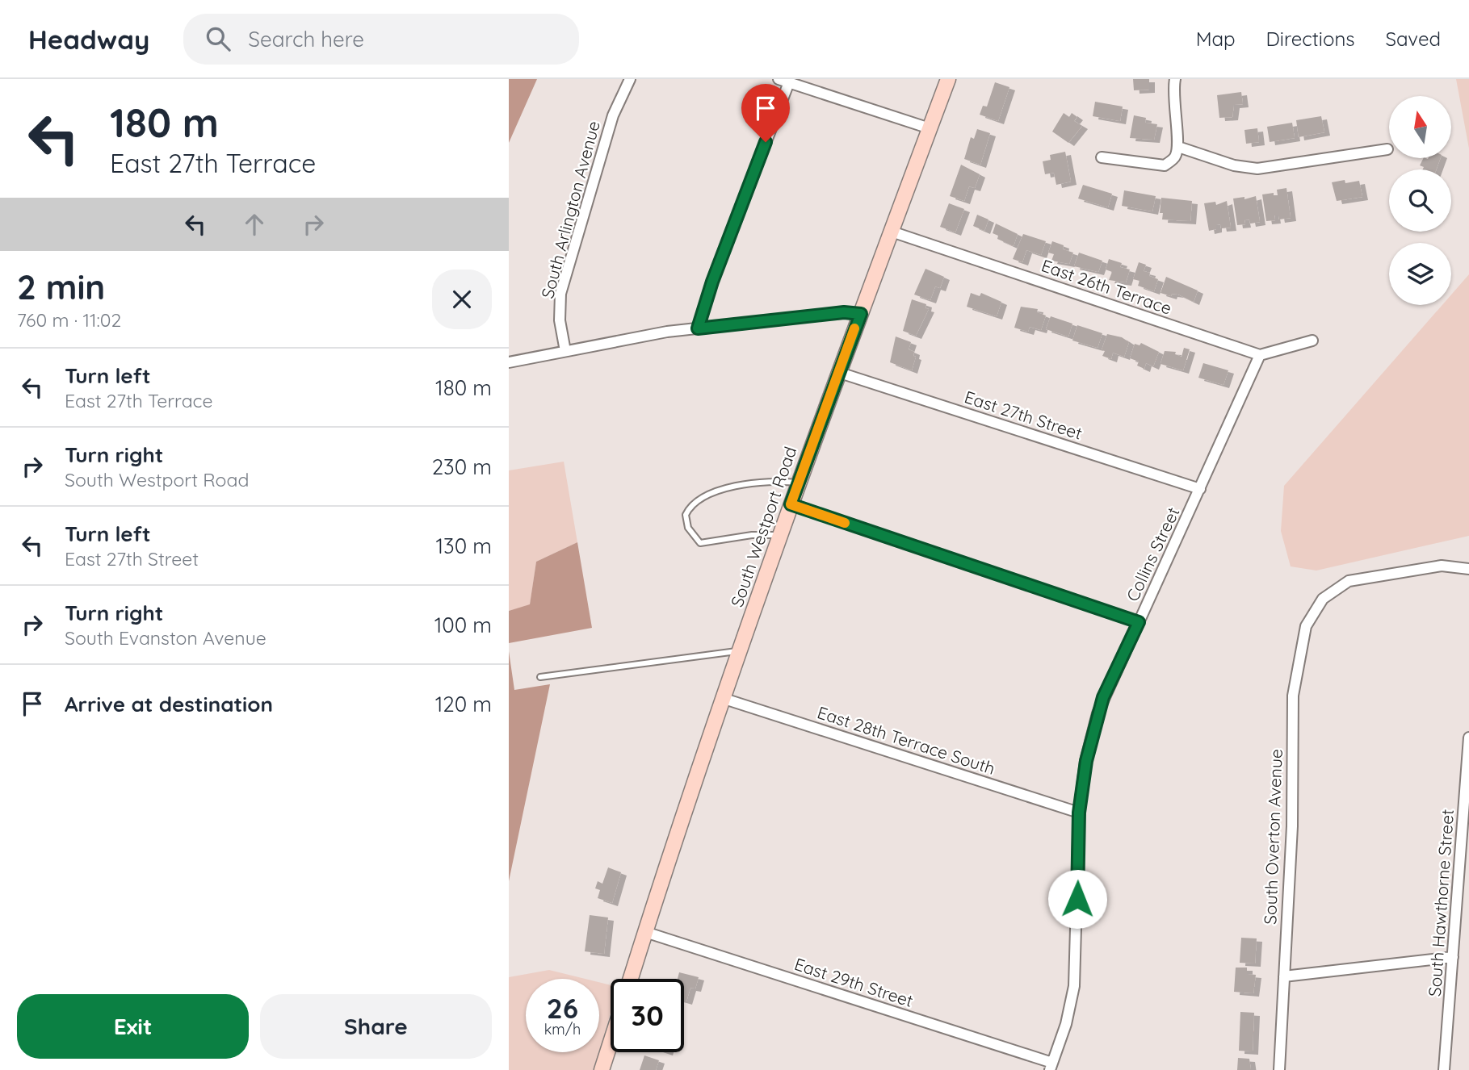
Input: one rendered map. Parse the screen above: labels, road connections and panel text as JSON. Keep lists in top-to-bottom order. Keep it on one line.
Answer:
{"streets":{"street":["South Arlington Avenue","East 26th Terrace","East 27th Street","South Westport Road","Collins Street","East 28th Terrace South","South Overton Avenue","South Hawthorne Street","East 29th Street"]},"crossings":[["East 26th Terrace","South Westport Road"],["East 26th Terrace","Collins Street"],["East 27th Street","South Westport Road"],["East 27th Street","Collins Street"],["South Westport Road","East 28th Terrace South"],["South Westport Road","East 29th Street"],["Collins Street","East 28th Terrace South"],["Collins Street","East 29th Street"]],"north":"top","page":{"header":"Headway","search":"Search here","nav":["Map","Directions","Saved"],"turn":["180 m","East 27th Terrace"],"heading":["2 min","760 m · 11:02"],"list":[{"name":"Turn left","note":"East 27th Terrace","value":"180 m"},{"name":"Turn right","note":"South Westport Road","value":"230 m"},{"name":"Turn left","note":"East 27th Street","value":"130 m"},{"name":"Turn right","note":"South Evanston Avenue","value":"100 m"},{"name":"Arrive at destination","value":"120 m"}],"speed":"26 km/h","limit":"30","buttons":["Exit","Share"]}}
